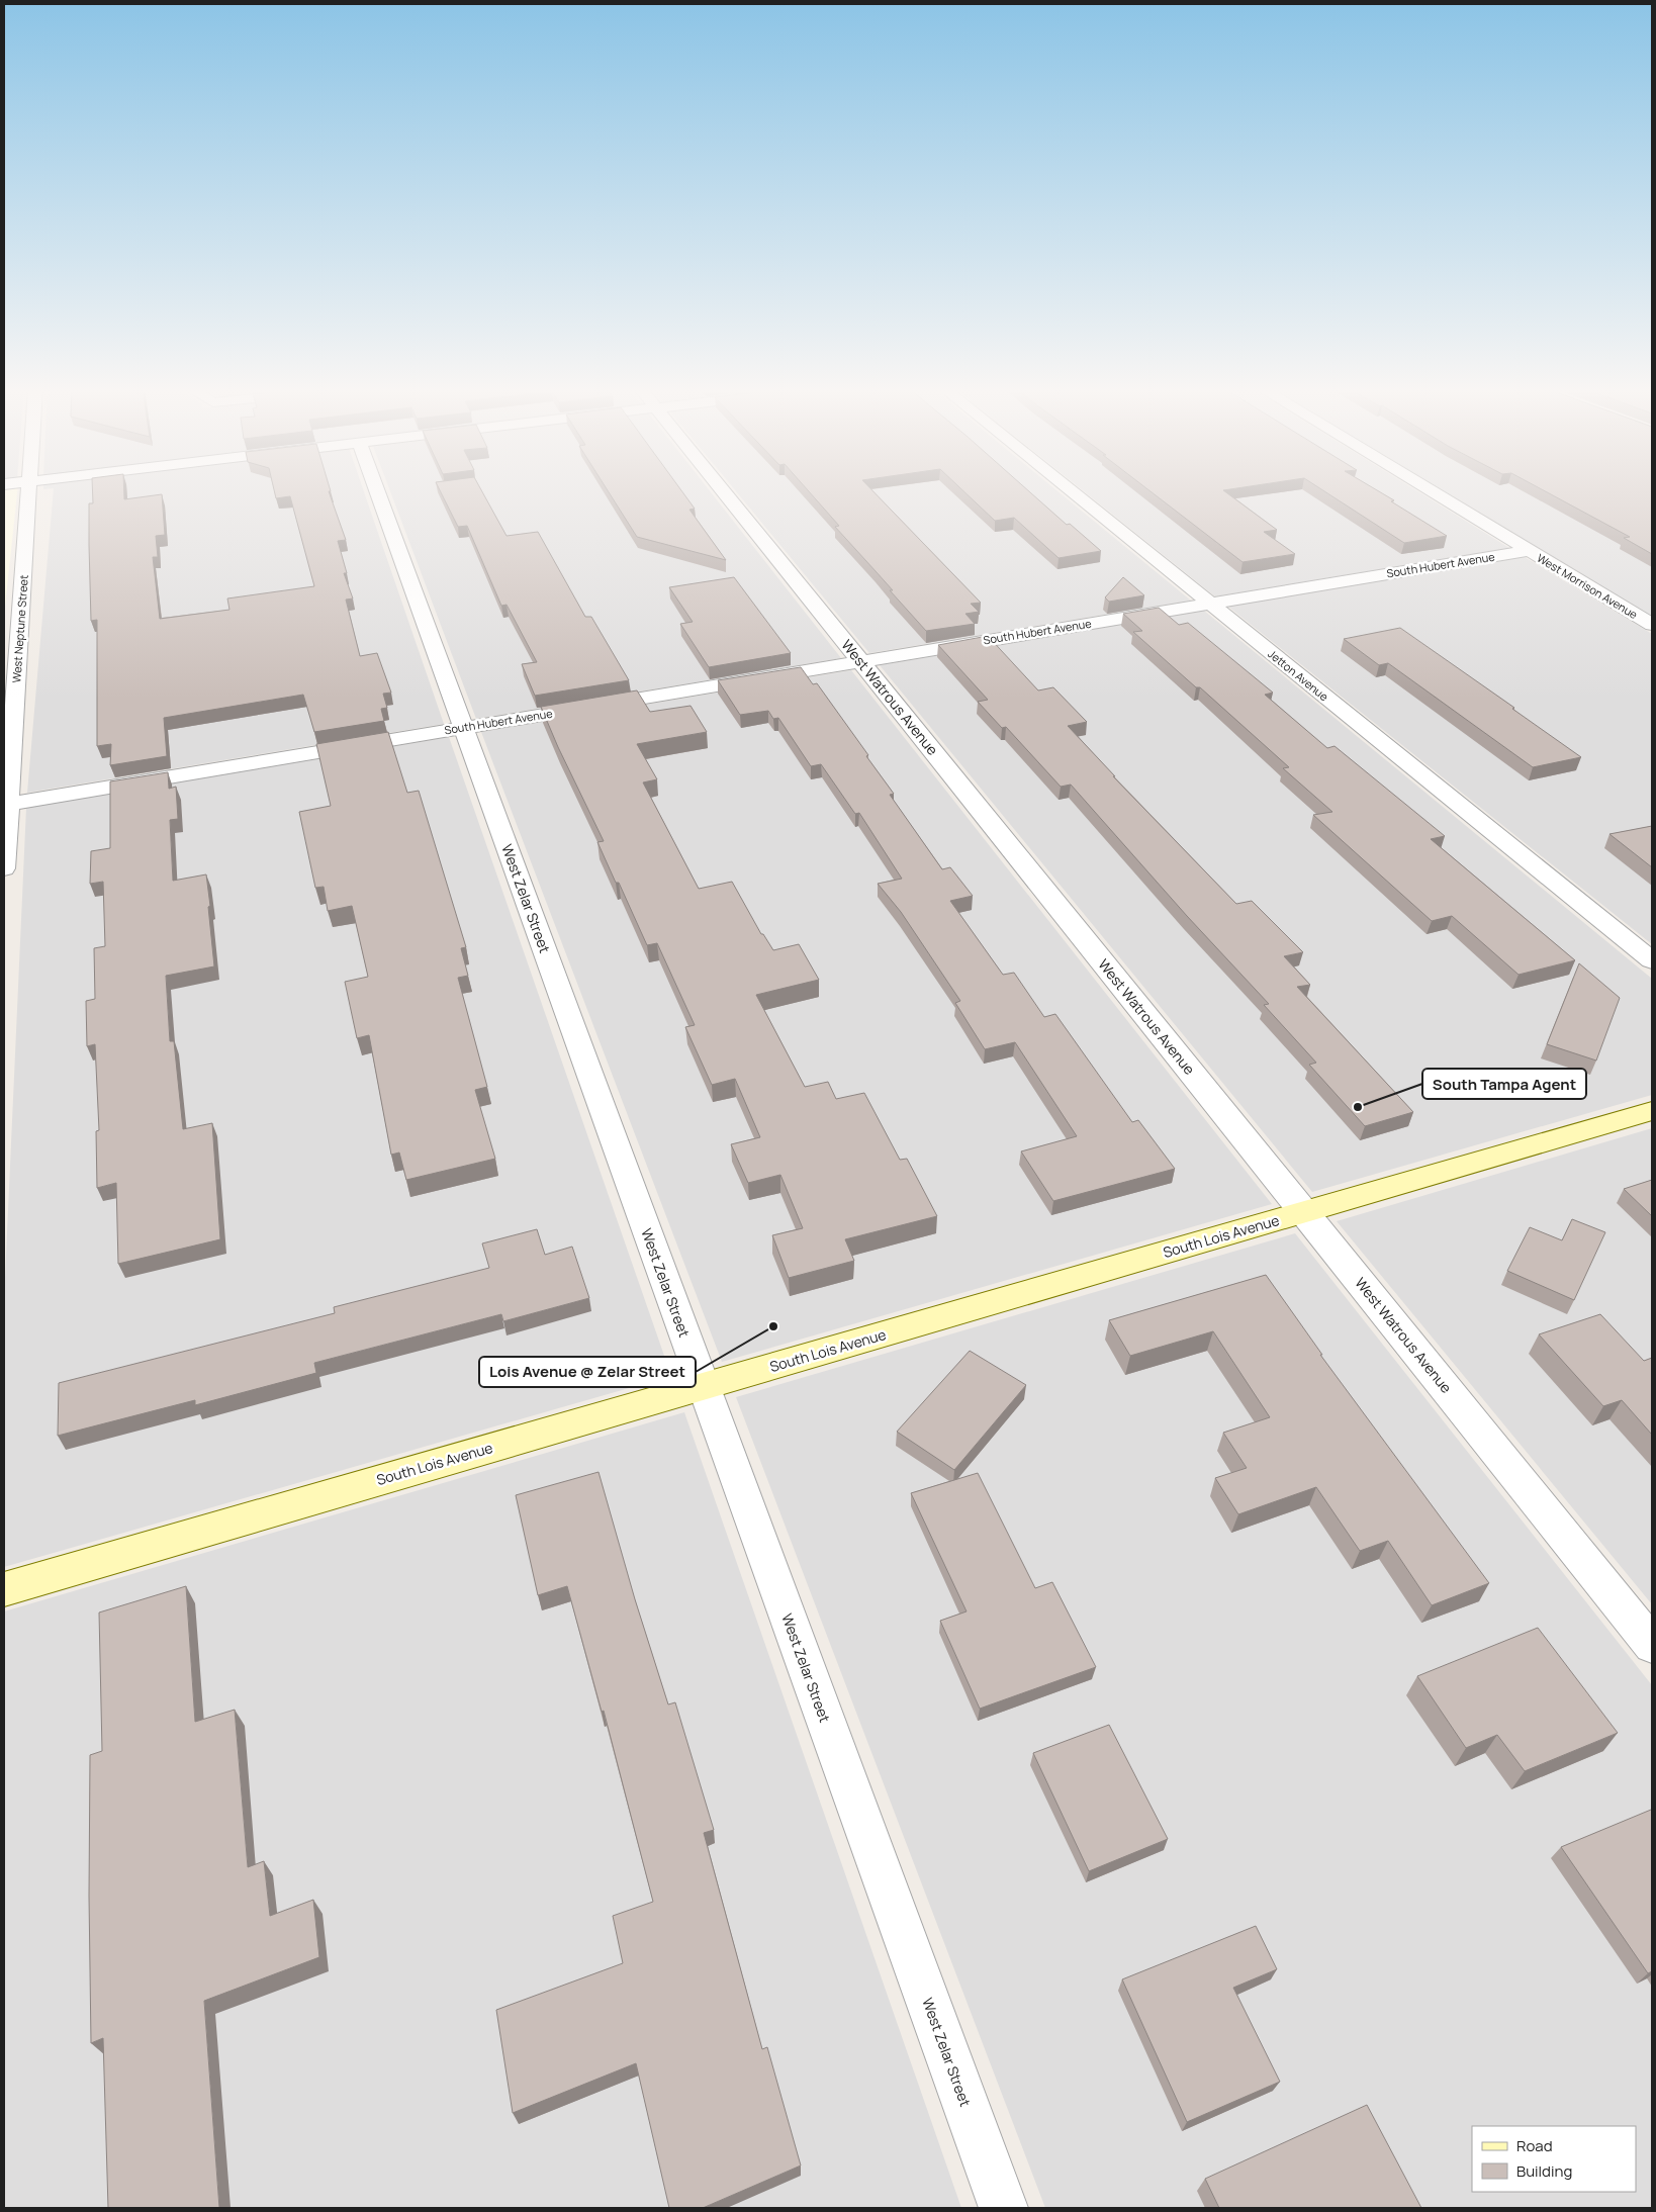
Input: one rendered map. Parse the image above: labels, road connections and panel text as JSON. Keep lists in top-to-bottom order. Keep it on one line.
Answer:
{"streets":{"street":["South Hubert Avenue","West Morrison Avenue","West Neptune Street","Jetton Avenue","West Watrous Avenue","West Zelar Street","South Lois Avenue"]},"crossings":[["South Hubert Avenue","West Morrison Avenue"],["South Hubert Avenue","West Neptune Street"],["South Hubert Avenue","Jetton Avenue"],["South Hubert Avenue","West Watrous Avenue"],["South Hubert Avenue","West Zelar Street"],["West Watrous Avenue","South Lois Avenue"],["West Zelar Street","South Lois Avenue"]],"places":["South Tampa Agent","Lois Avenue @ Zelar Street"],"legend":["Road","Building"]}
